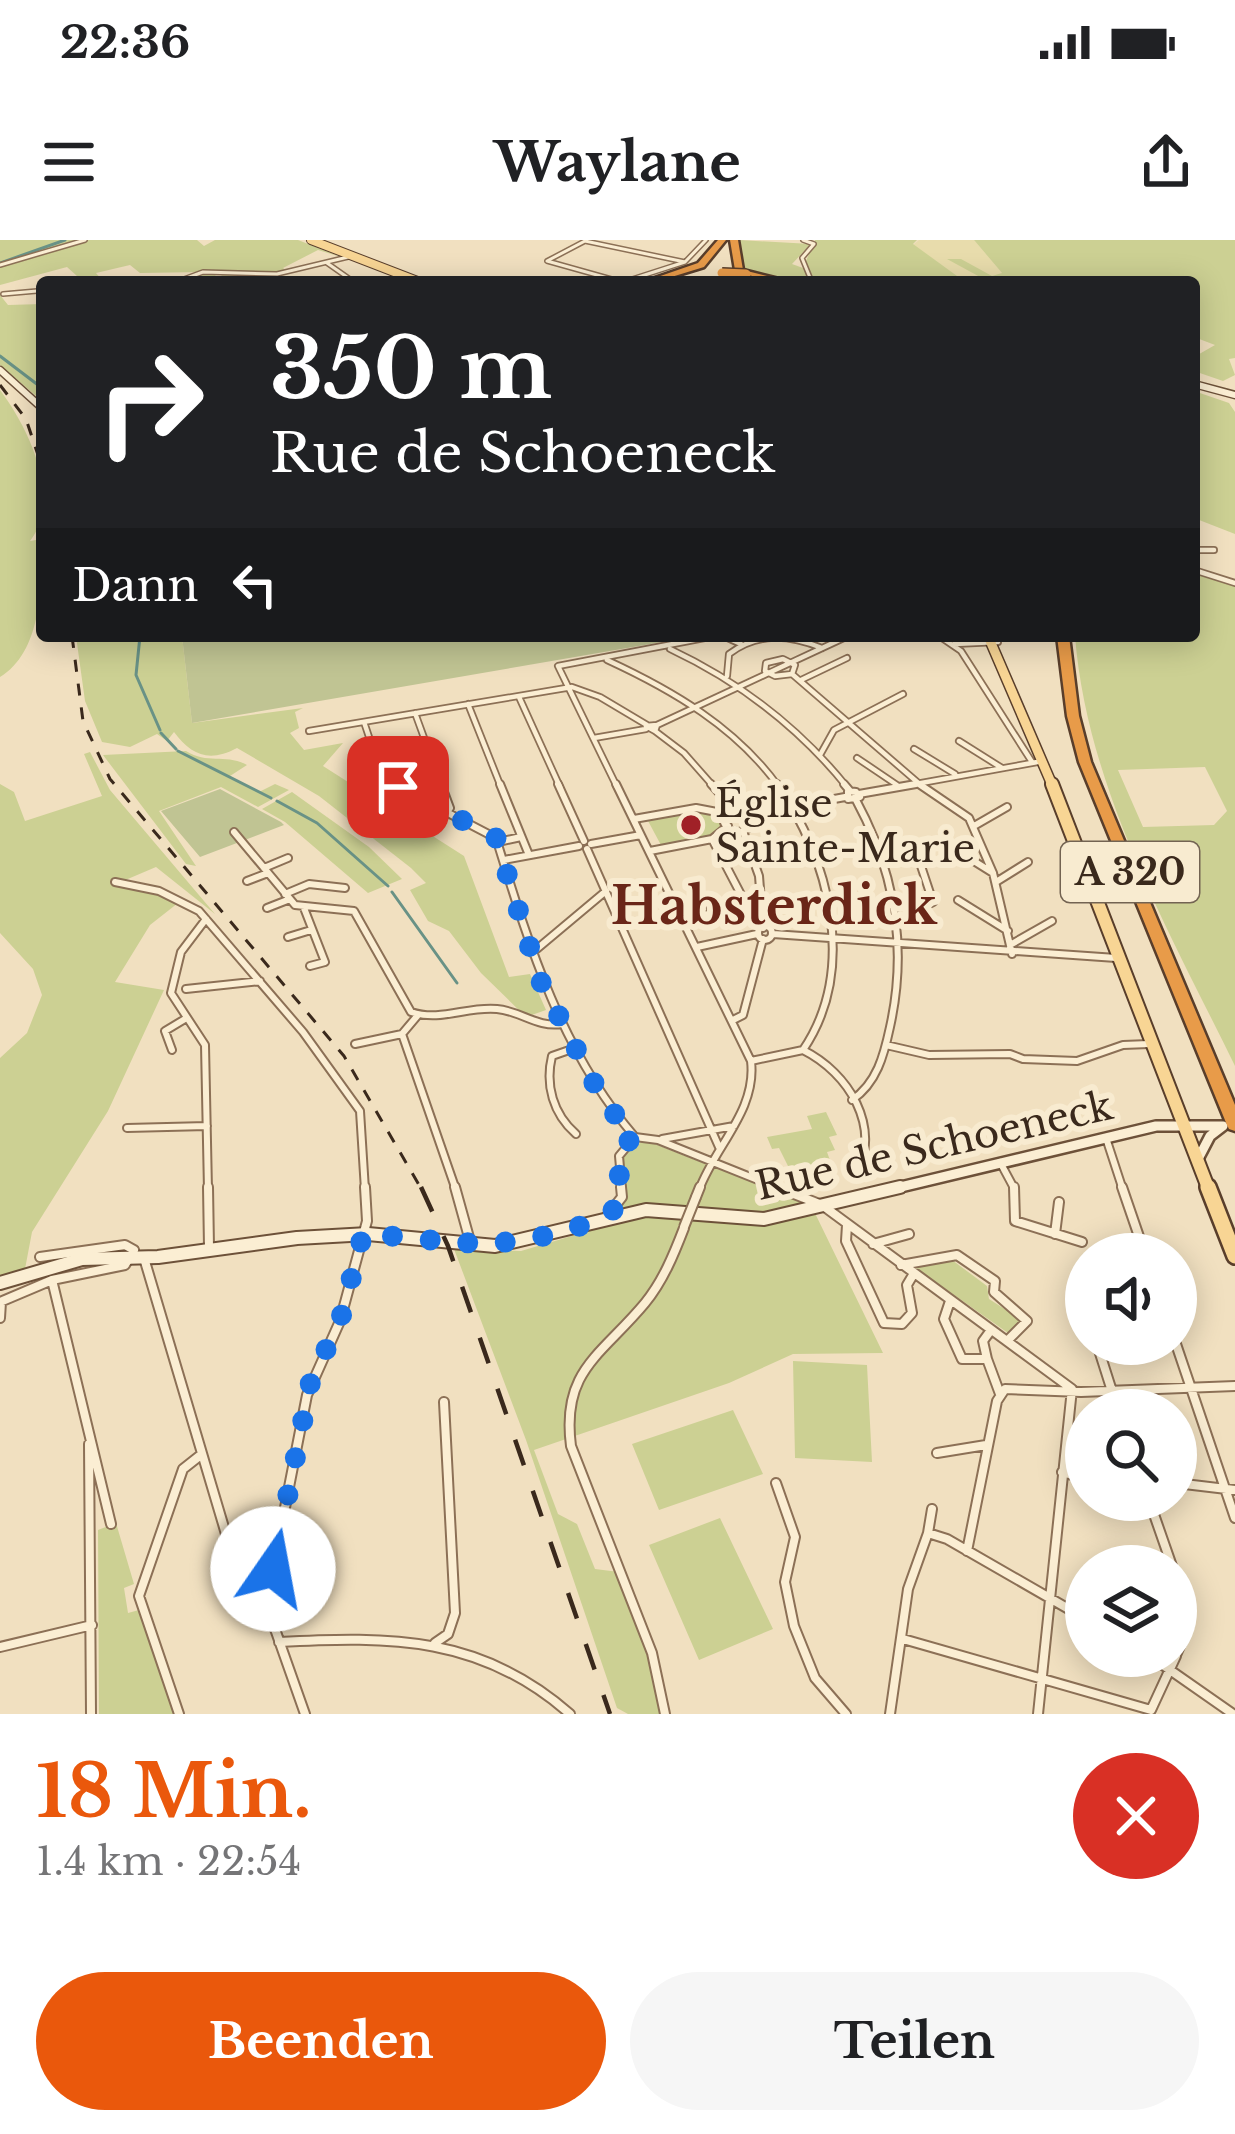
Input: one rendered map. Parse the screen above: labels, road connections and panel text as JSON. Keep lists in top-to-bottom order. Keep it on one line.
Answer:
{"streets":{"highway":["A 320"],"main road":["Rue de Schoeneck"]},"districts":["Habsterdick"],"places":["Église Sainte-Marie"],"page":{"status":"22:36","header":"Waylane","turn":["350 m","Rue de Schoeneck"],"then":"Dann","heading":["18 Min.","1.4 km · 22:54"],"buttons":["Beenden","Teilen"]}}
